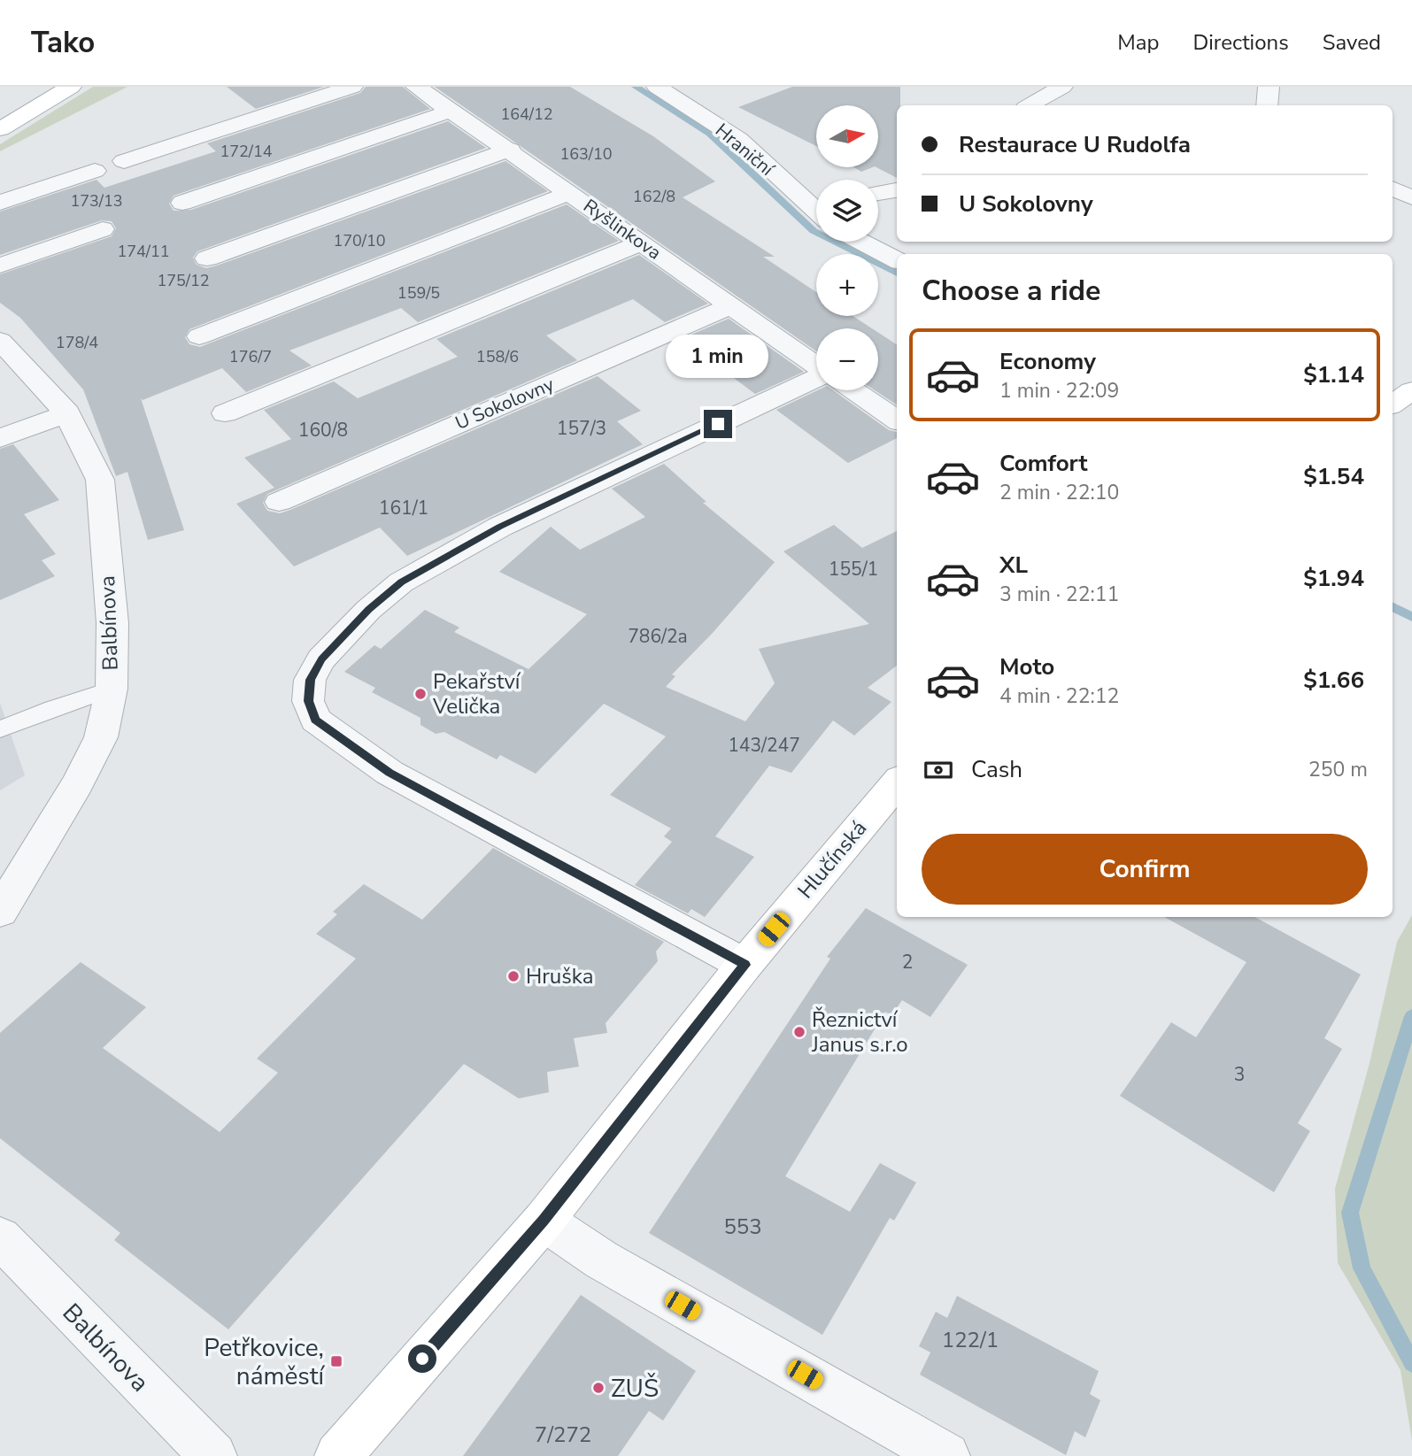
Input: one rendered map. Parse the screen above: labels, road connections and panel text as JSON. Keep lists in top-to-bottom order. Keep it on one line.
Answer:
{"streets":{"street":["Hraniční","Ryšlinkova","U Sokolovny","Balbínova","Hlučínská"]},"crossings":[["Ryšlinkova","U Sokolovny"]],"places":{"other":["Pekařství Velička","Hruška","Řeznictví Janus s.r.o","ZUŠ"],"transit":["Petřkovice, náměstí"]},"house_numbers":["164/12","172/14","163/10","162/8","173/13","170/10","174/11","175/12","159/5","178/4","176/7","158/6","157/3","160/8","161/1","155/1","786/2a","143/247","2","3","553","122/1","7/272"],"north":"right","page":{"header":"Tako","nav":["Map","Directions","Saved"],"map_buttons":["+","−"],"banner":["Restaurace U Rudolfa","U Sokolovny"],"heading":"Choose a ride","list":[{"name":"Economy","note":"1 min · 22:09","value":"$1.14"},{"name":"Comfort","note":"2 min · 22:10","value":"$1.54"},{"name":"XL","note":"3 min · 22:11","value":"$1.94"},{"name":"Moto","note":"4 min · 22:12","value":"$1.66"}],"bubble":"1 min","pay":["Cash","250 m"],"buttons":"Confirm"}}
